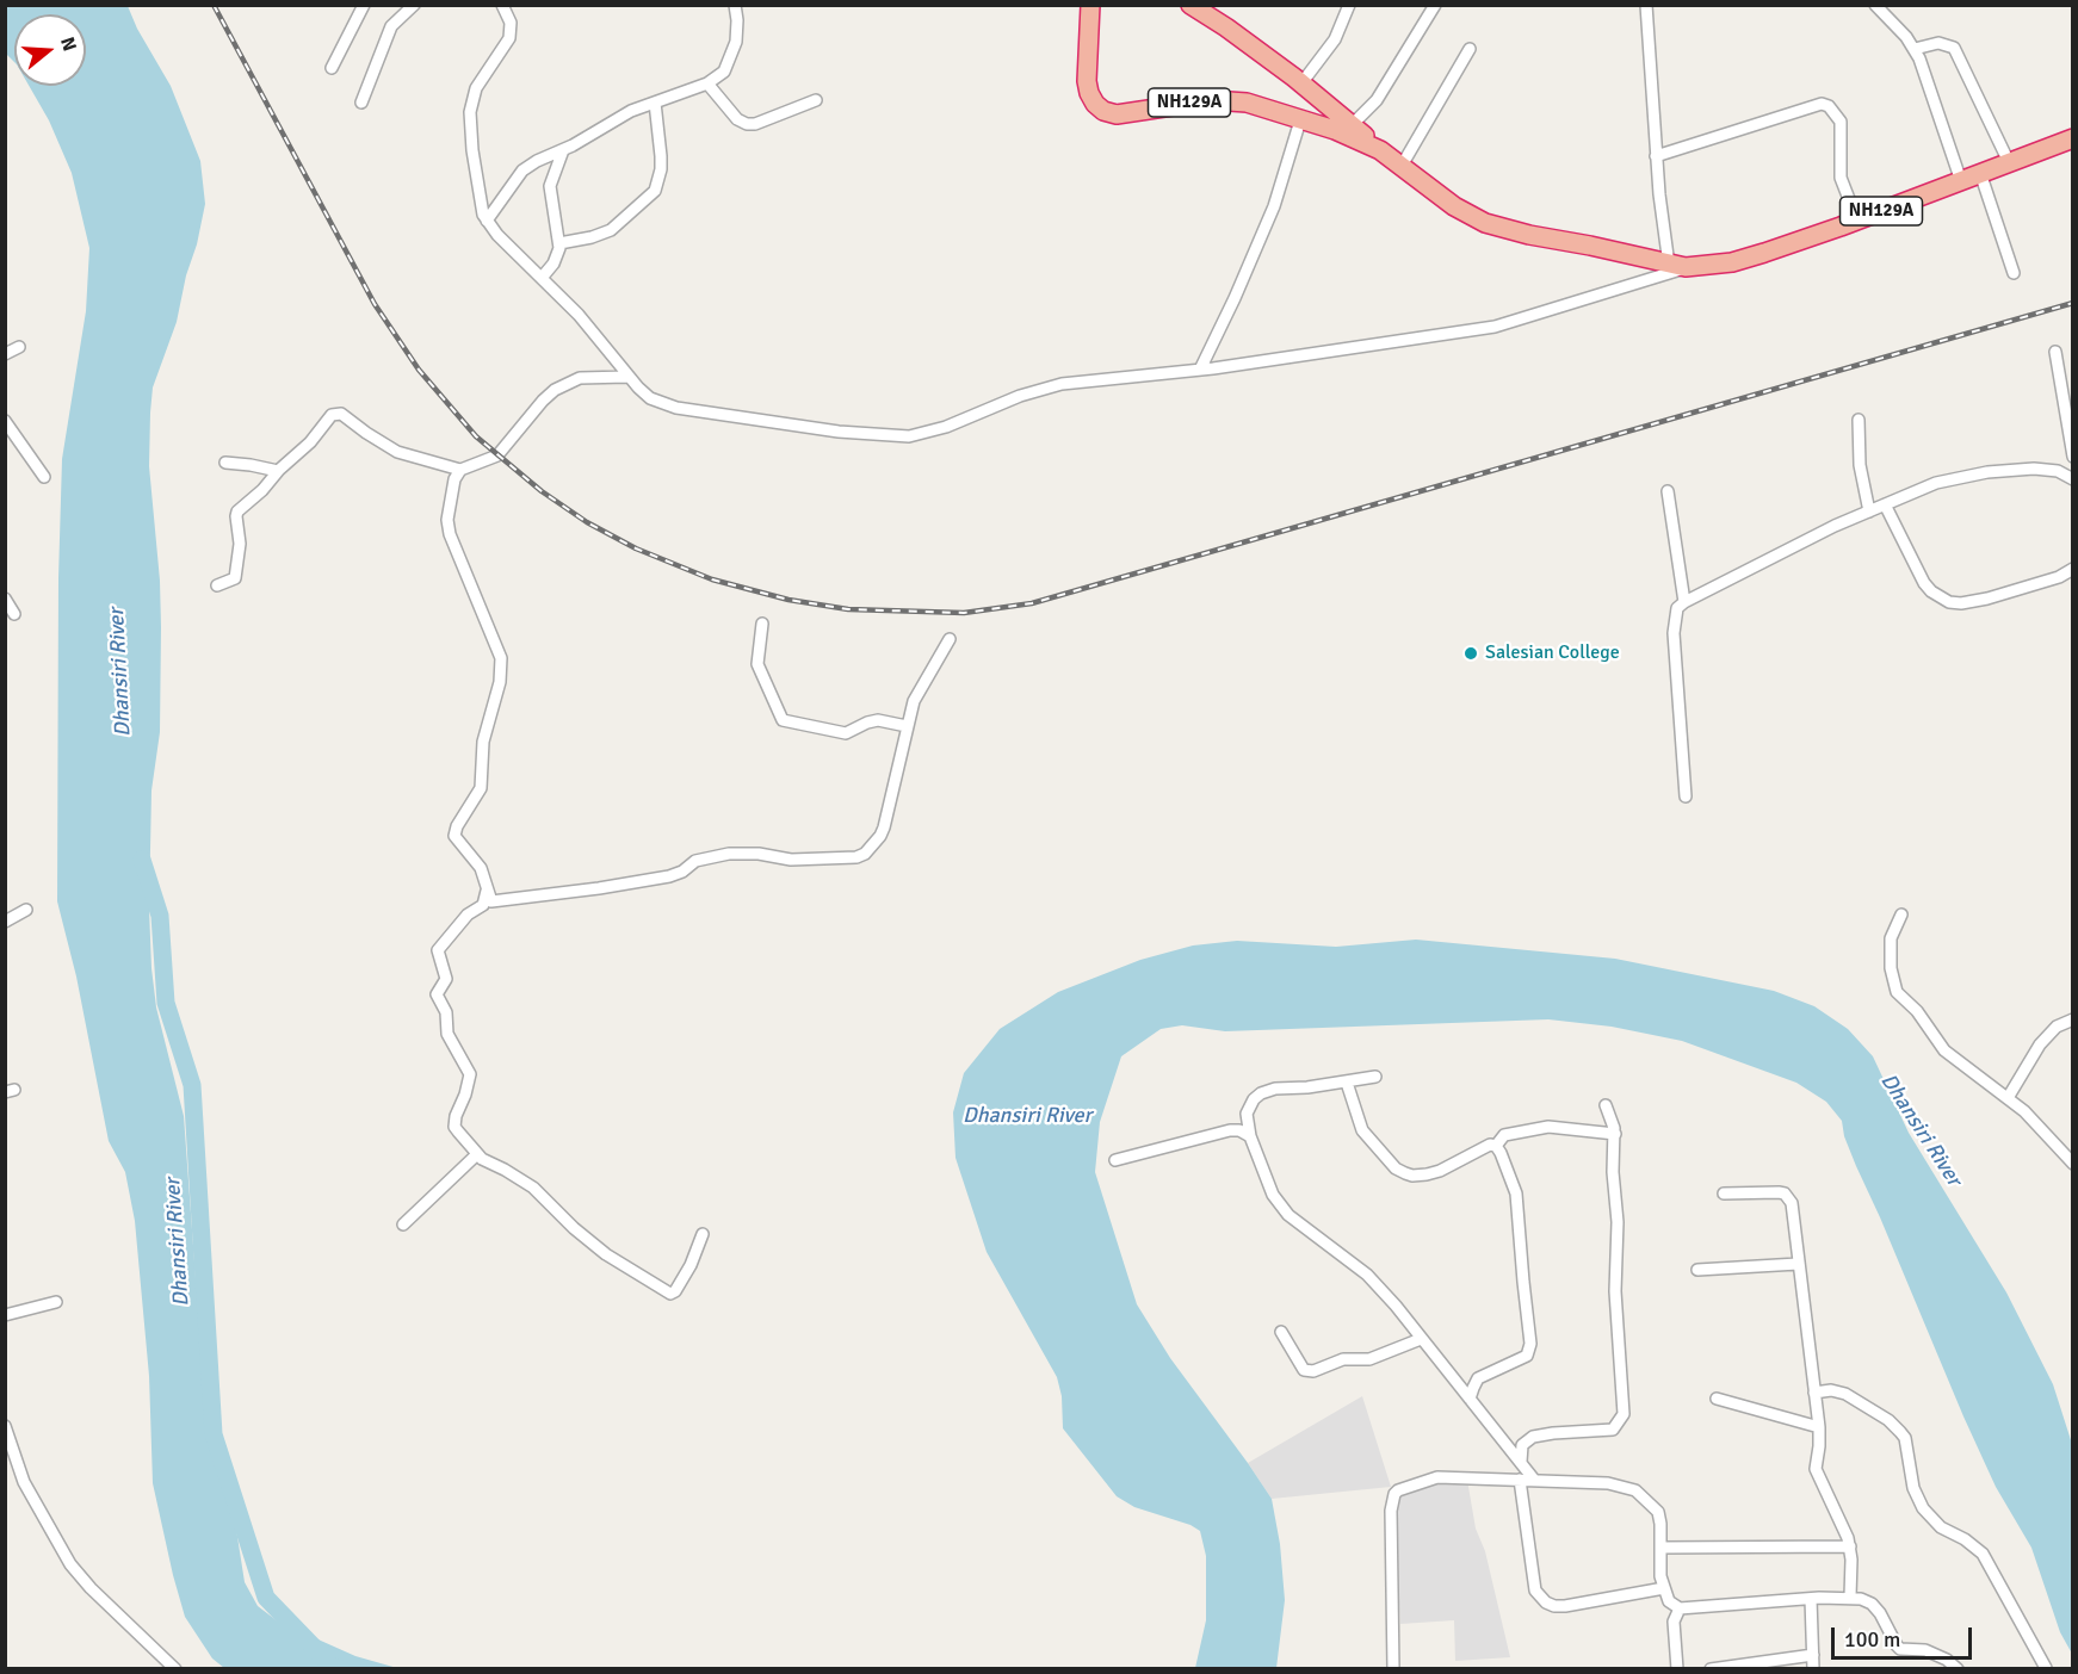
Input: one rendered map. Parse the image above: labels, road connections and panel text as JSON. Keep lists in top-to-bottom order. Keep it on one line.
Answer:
{"streets":{"highway":["NH129A"]},"water":["Dhansiri River"],"places":["Salesian College"],"scale_bar":"100 m","north":"right"}
